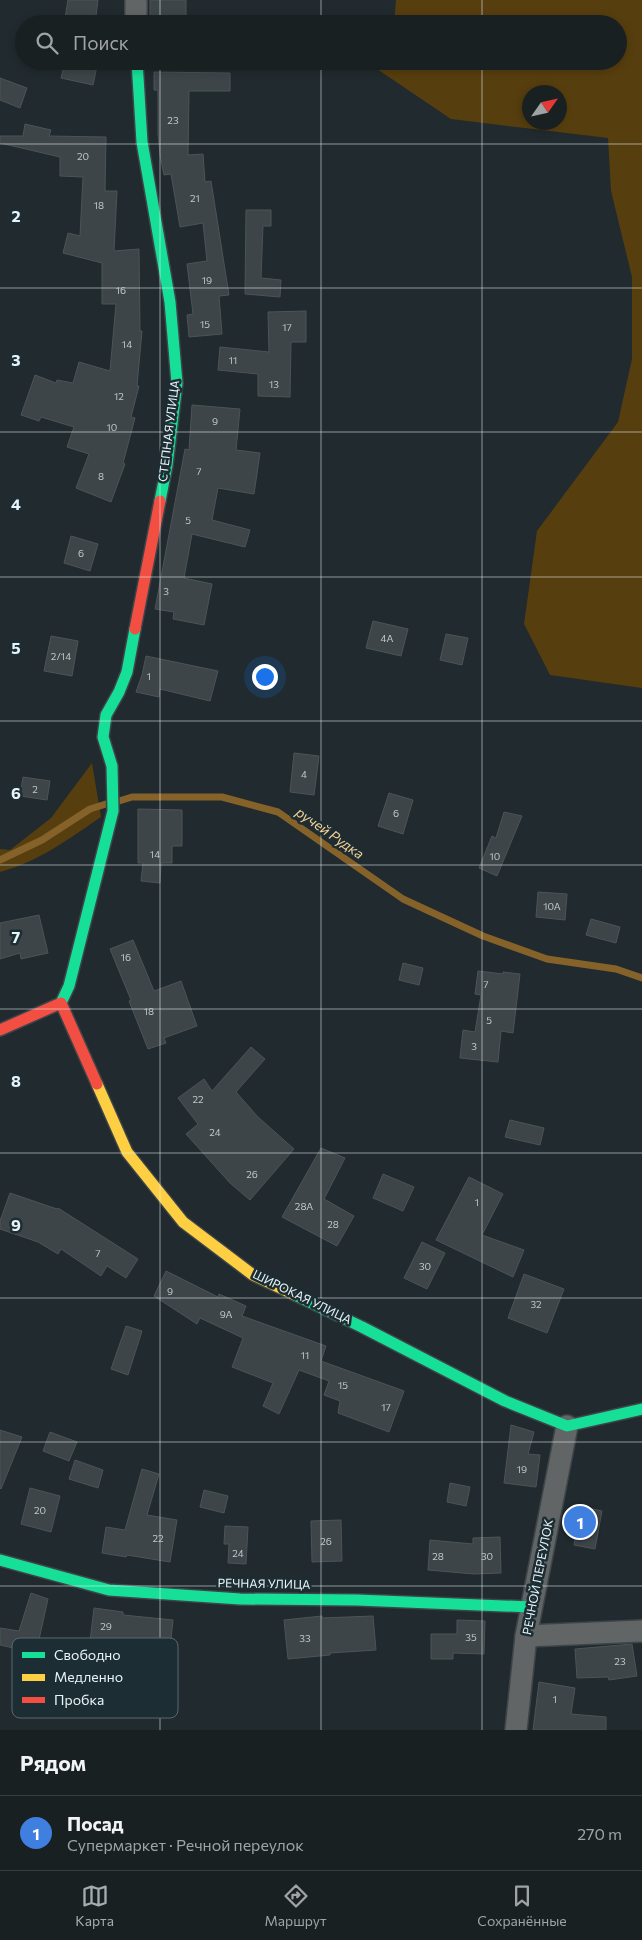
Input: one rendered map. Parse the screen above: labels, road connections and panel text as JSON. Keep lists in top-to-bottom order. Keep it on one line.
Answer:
{"streets":{"street":["СТЕПНАЯ УЛИЦА","ШИРОКАЯ УЛИЦА","РЕЧНОЙ ПЕРЕУЛОК","РЕЧНАЯ УЛИЦА"]},"crossings":[["СТЕПНАЯ УЛИЦА","ШИРОКАЯ УЛИЦА"],["ШИРОКАЯ УЛИЦА","РЕЧНОЙ ПЕРЕУЛОК"],["РЕЧНОЙ ПЕРЕУЛОК","РЕЧНАЯ УЛИЦА"]],"water":["ручей Рудка"],"house_numbers":["23","20","21","18","19","16","15","17","14","11","13","12","9","10","7","8","5","6","3","4А","2/14","1","4","2","6","14","10","10А","16","7","18","5","3","22","24","26","1","28А","28","7","30","9","32","9А","11","15","17","19","20","22","26","24","28","30","29","35","33","23","1"],"legend":["Свободно","Медленно","Пробка"],"north":"top right","page":{"search":"Поиск","pins":"1","heading":"Рядом","list":[{"mark":"1","name":"Посад","note":"Супермаркет · Речной переулок","value":"270 m"}],"nav":["Карта","Маршрут","Сохранённые"]},"grid":{"rows":["2","3","4","5","6","7","8","9"]}}
